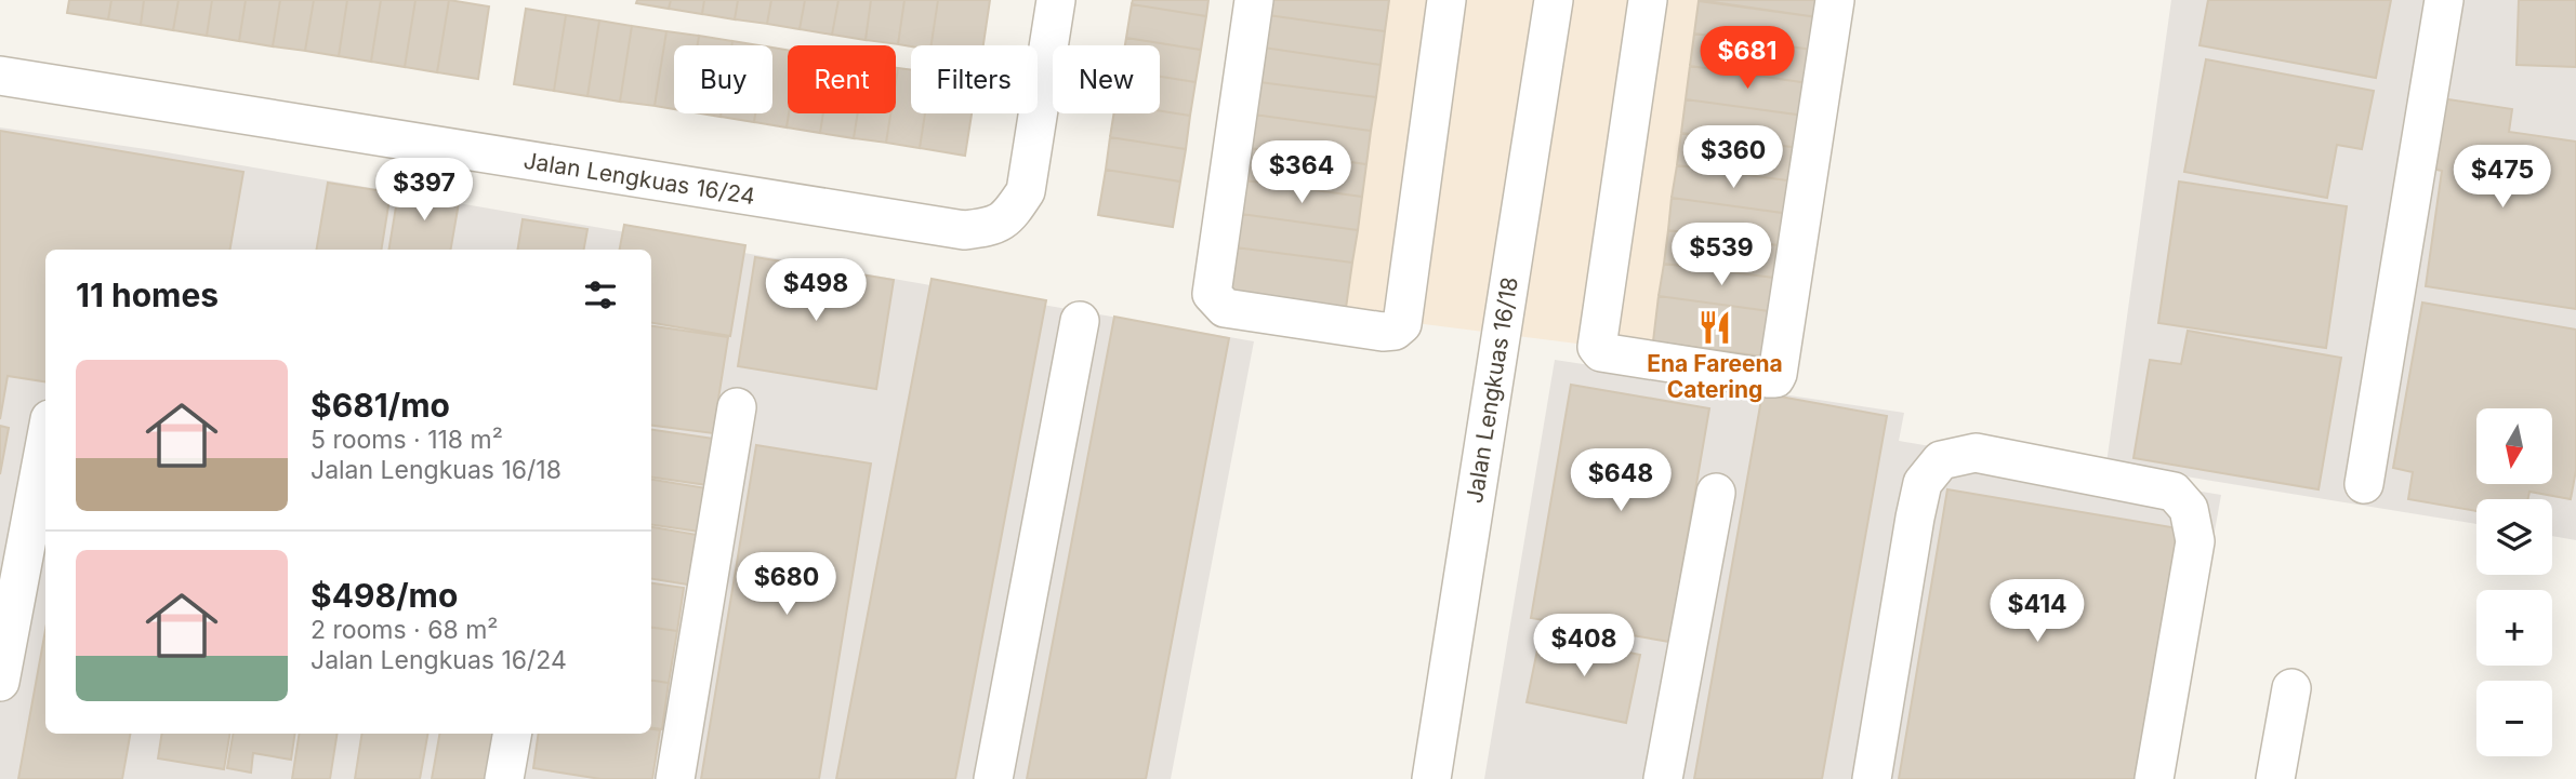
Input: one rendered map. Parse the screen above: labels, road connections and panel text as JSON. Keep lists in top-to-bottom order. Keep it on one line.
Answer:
{"streets":{"street":["Jalan Lengkuas 16/24","Jalan Lengkuas 16/18"]},"places":{"restaurant":["Ena Fareena Catering"]},"north":"bottom","page":{"price":["$681","$360","$364","$475","$397","$539","$498","$648","$680","$414","$408"],"chip":["Buy","Rent","Filters","New"],"heading":"11 homes","list":[{"name":"$681/mo","note":"5 rooms · 118 m² · Jalan Lengkuas 16/18"},{"name":"$498/mo","note":"2 rooms · 68 m² · Jalan Lengkuas 16/24"}],"map_buttons":["+","−"]}}
